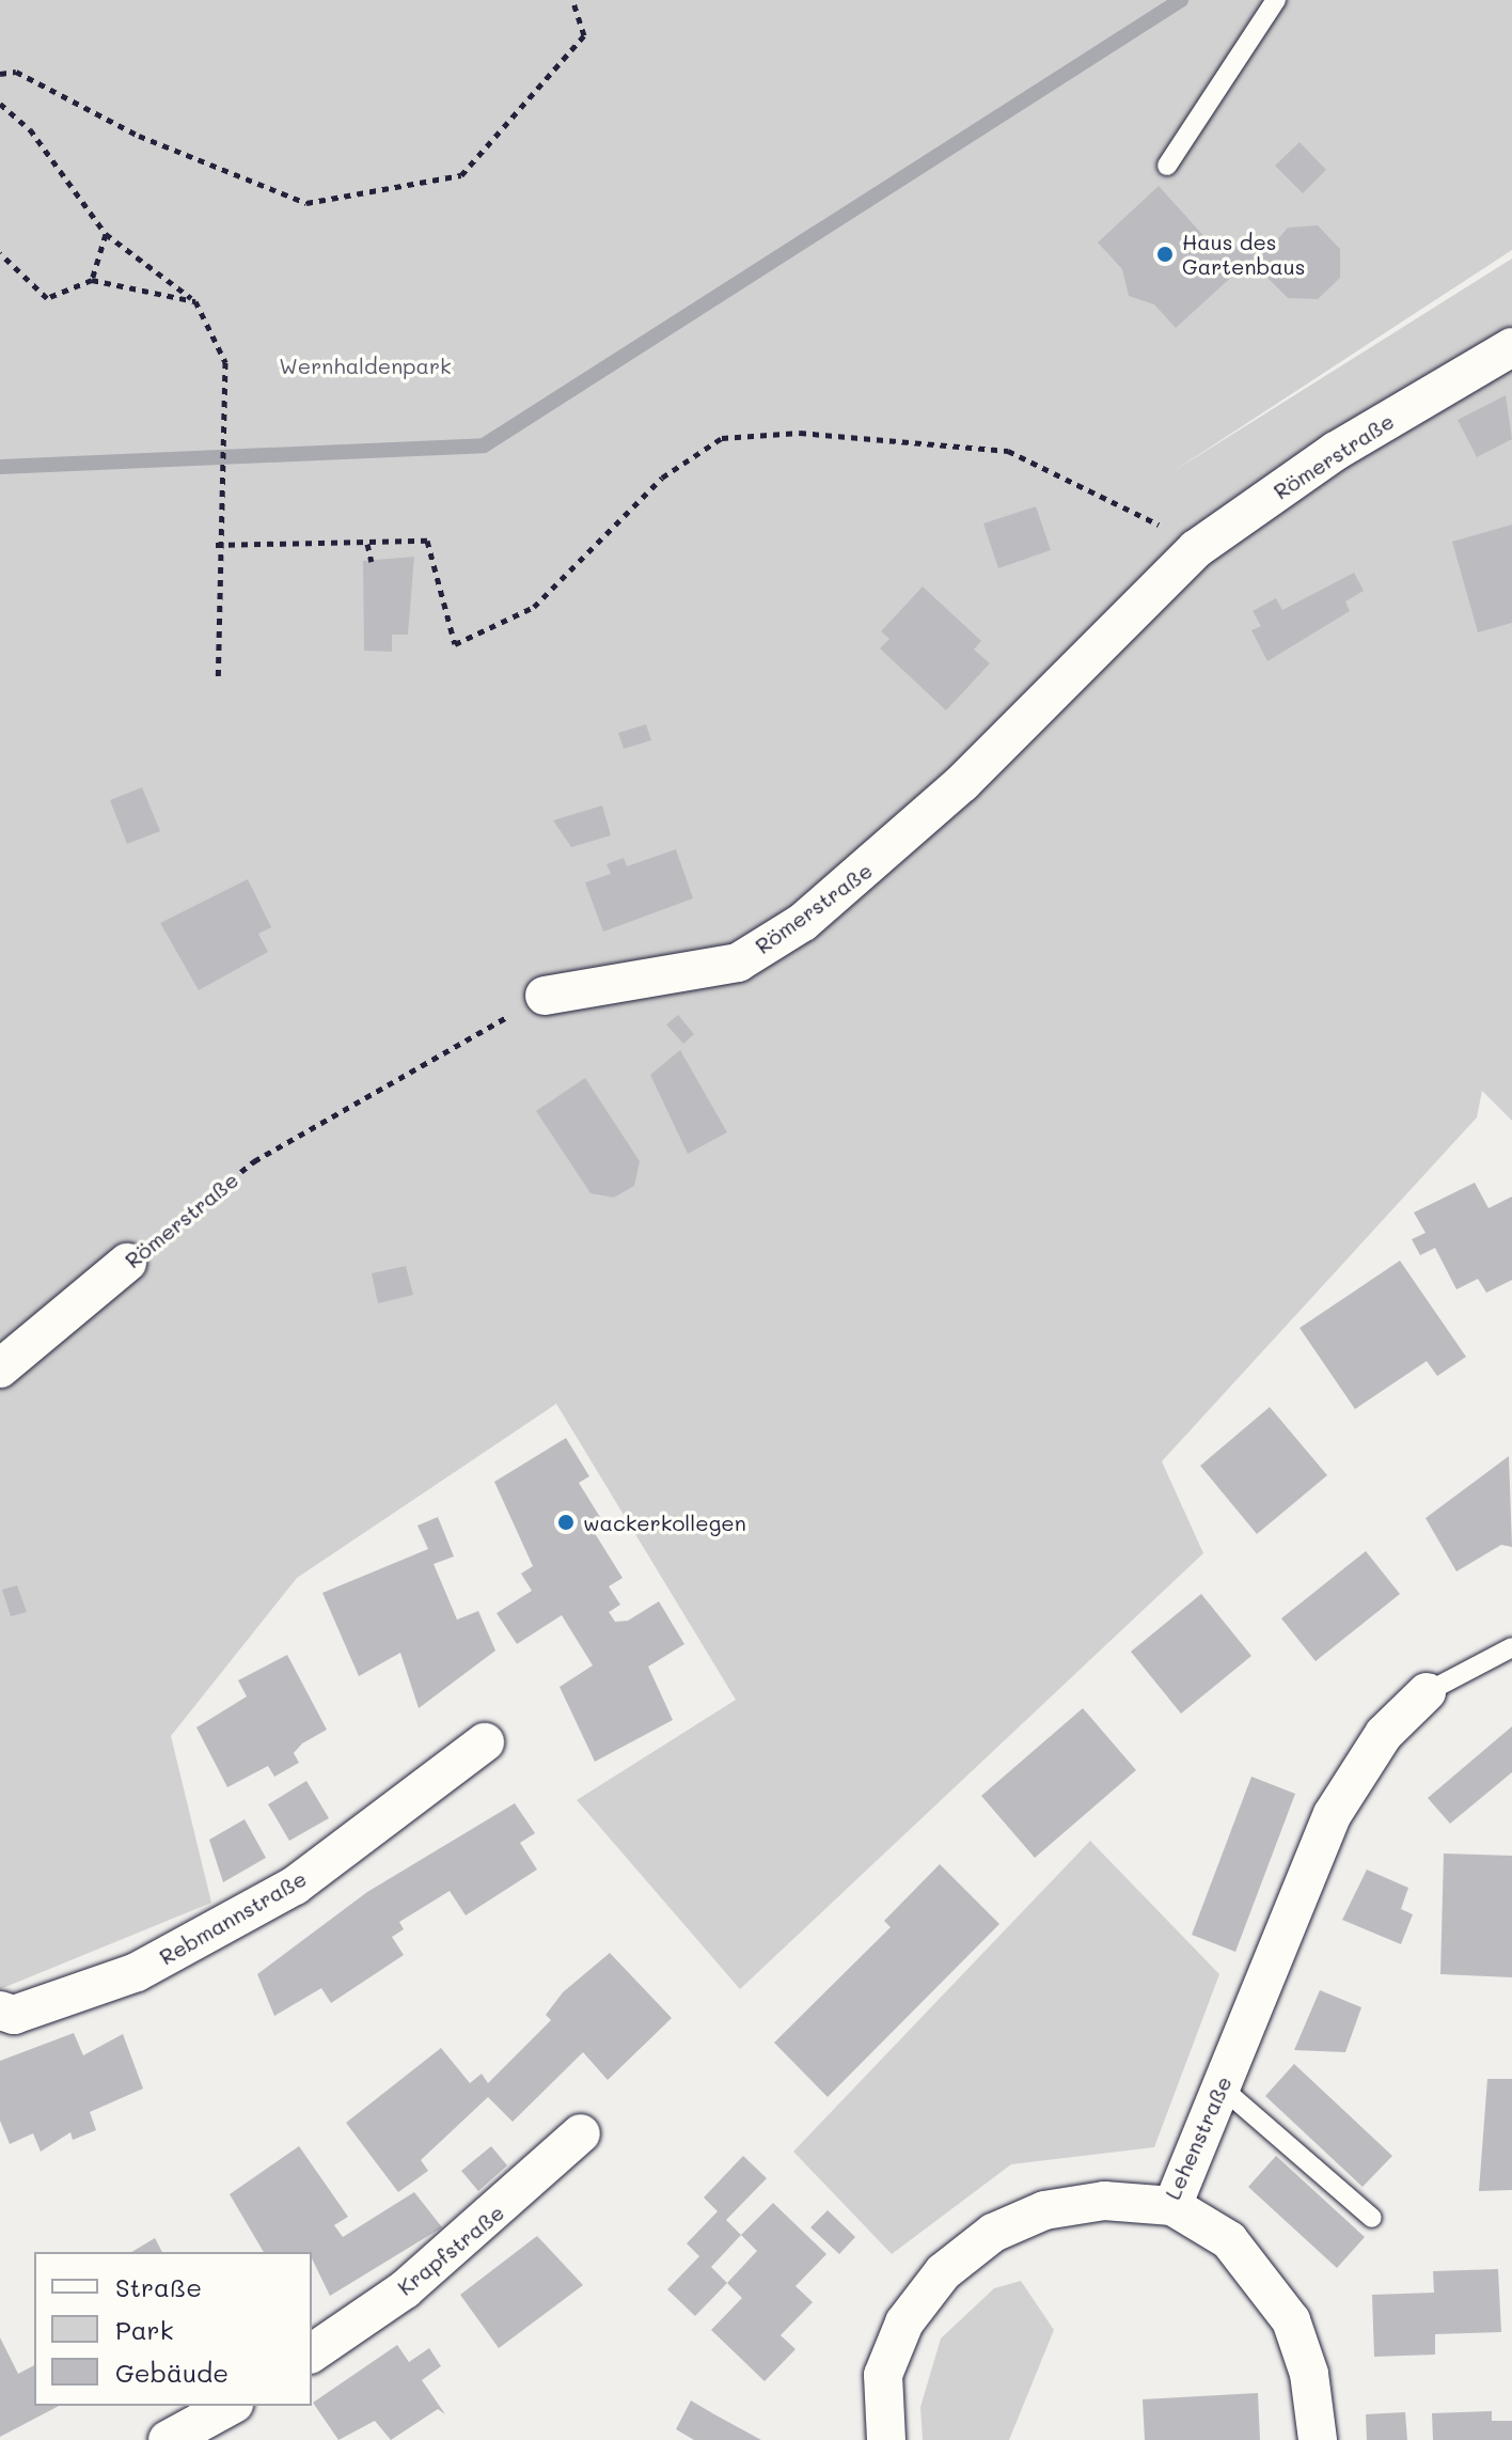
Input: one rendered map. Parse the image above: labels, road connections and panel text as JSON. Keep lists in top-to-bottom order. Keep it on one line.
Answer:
{"streets":{"street":["Römerstraße","Rebmannstraße","Lehenstraße","Krapfstraße"]},"parks":["Wernhaldenpark"],"places":["Haus des Gartenbaus","wackerkollegen"],"legend":["Straße","Park","Gebäude"]}
